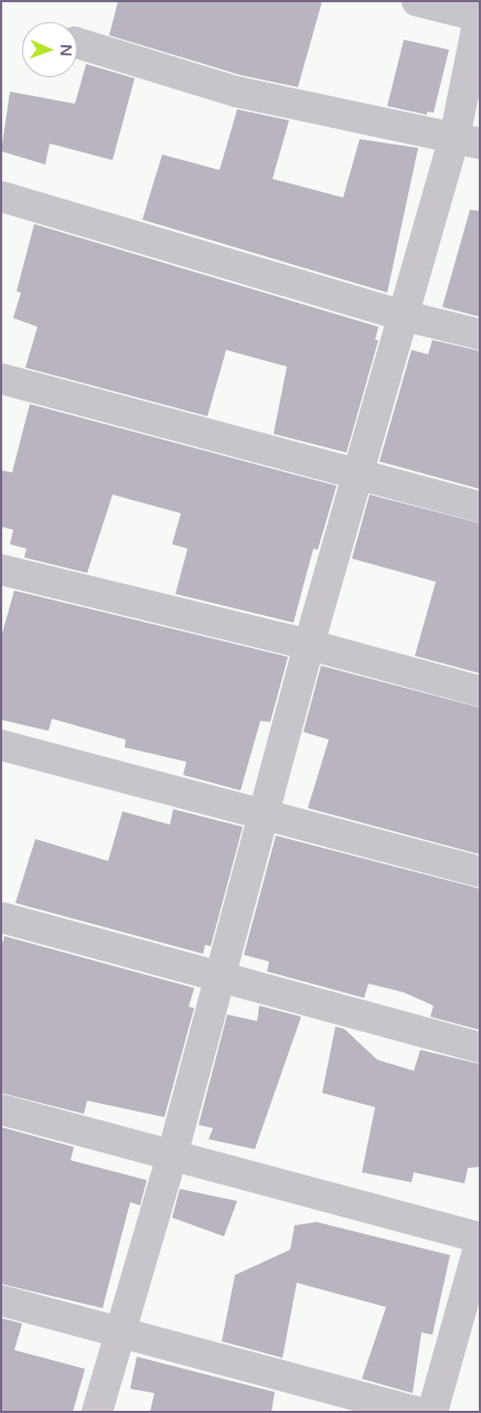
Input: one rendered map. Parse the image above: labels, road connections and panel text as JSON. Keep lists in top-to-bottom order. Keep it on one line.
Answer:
{"north":"right"}
